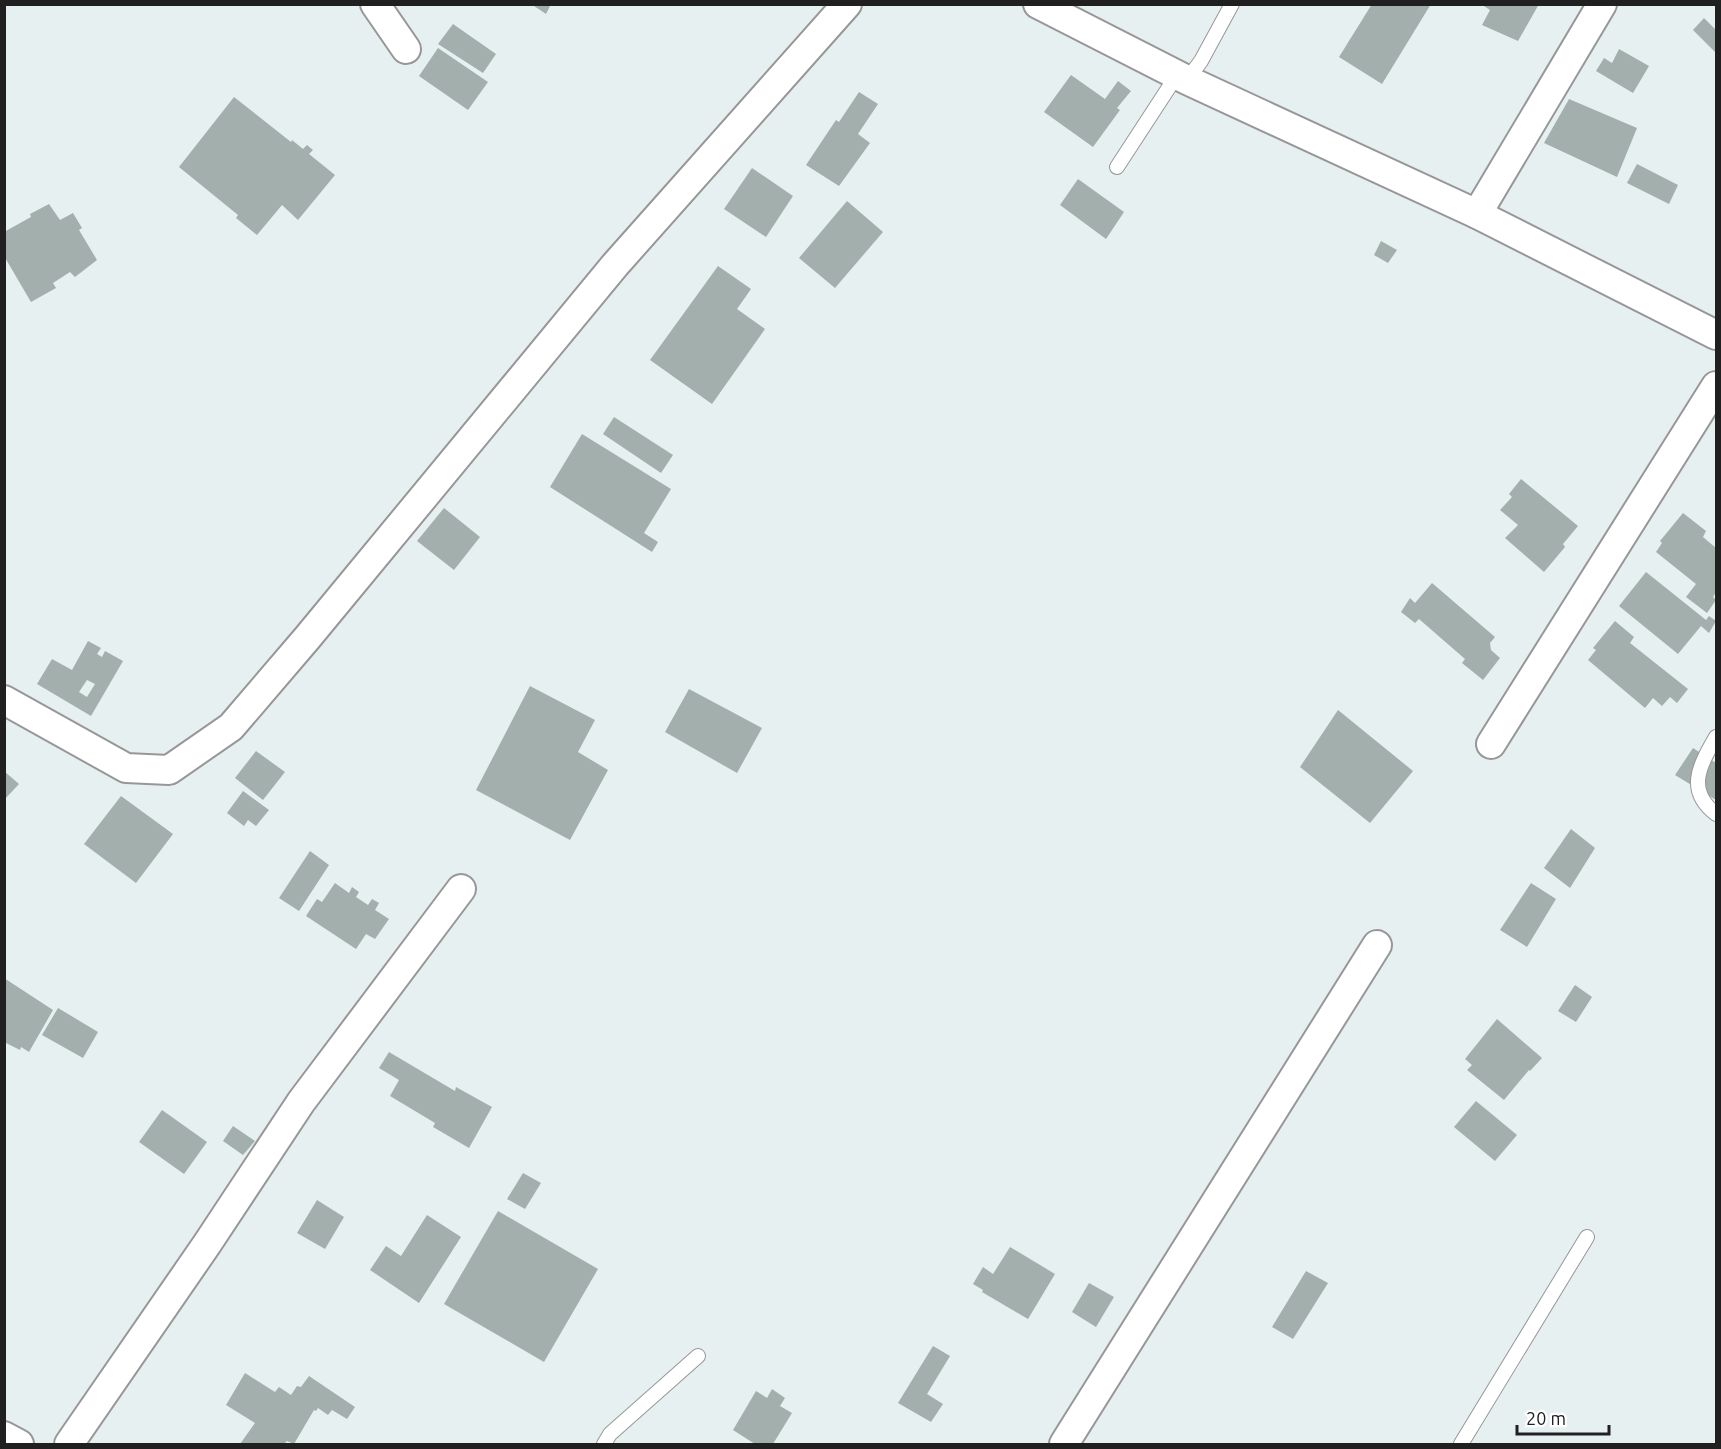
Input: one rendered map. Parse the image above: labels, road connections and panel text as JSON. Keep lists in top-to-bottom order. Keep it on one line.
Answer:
{"scale_bar":"20 m"}
